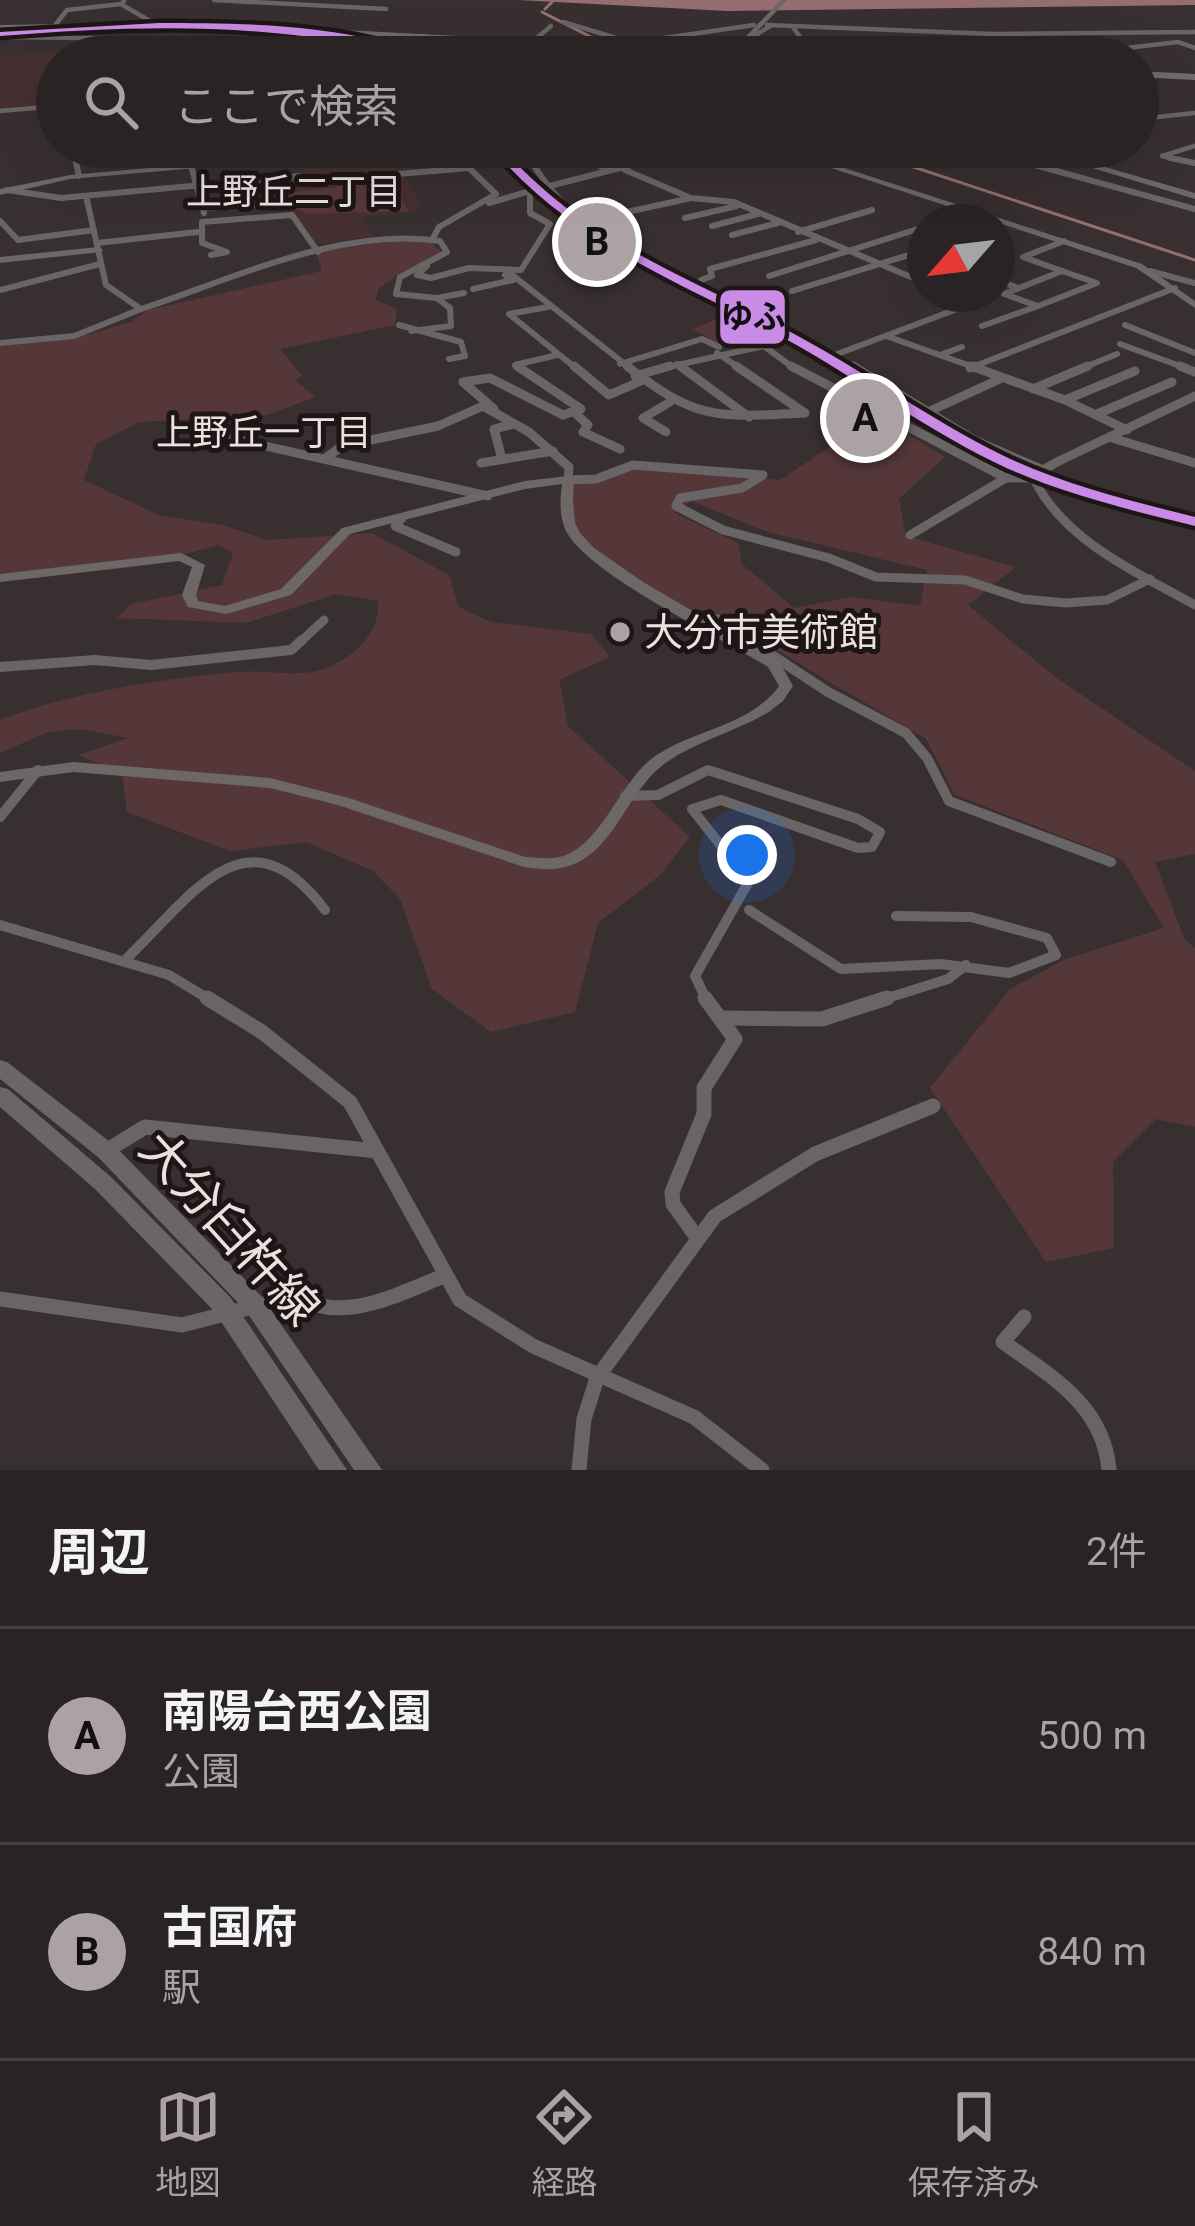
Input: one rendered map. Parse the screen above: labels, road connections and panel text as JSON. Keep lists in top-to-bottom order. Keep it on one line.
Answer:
{"streets":{"main road":["大分臼杵線"]},"districts":["上野丘二丁目","上野丘一丁目"],"places":["大分市美術館"],"lines":["transit line ゆふ"],"north":"bottom left","page":{"search":"ここで検索","pins":["B","A"],"heading":["周辺","2件"],"list":[{"mark":"A","name":"南陽台西公園","note":"公園","value":"500 m"},{"mark":"B","name":"古国府","note":"駅","value":"840 m"}],"nav":["地図","経路","保存済み"]}}
